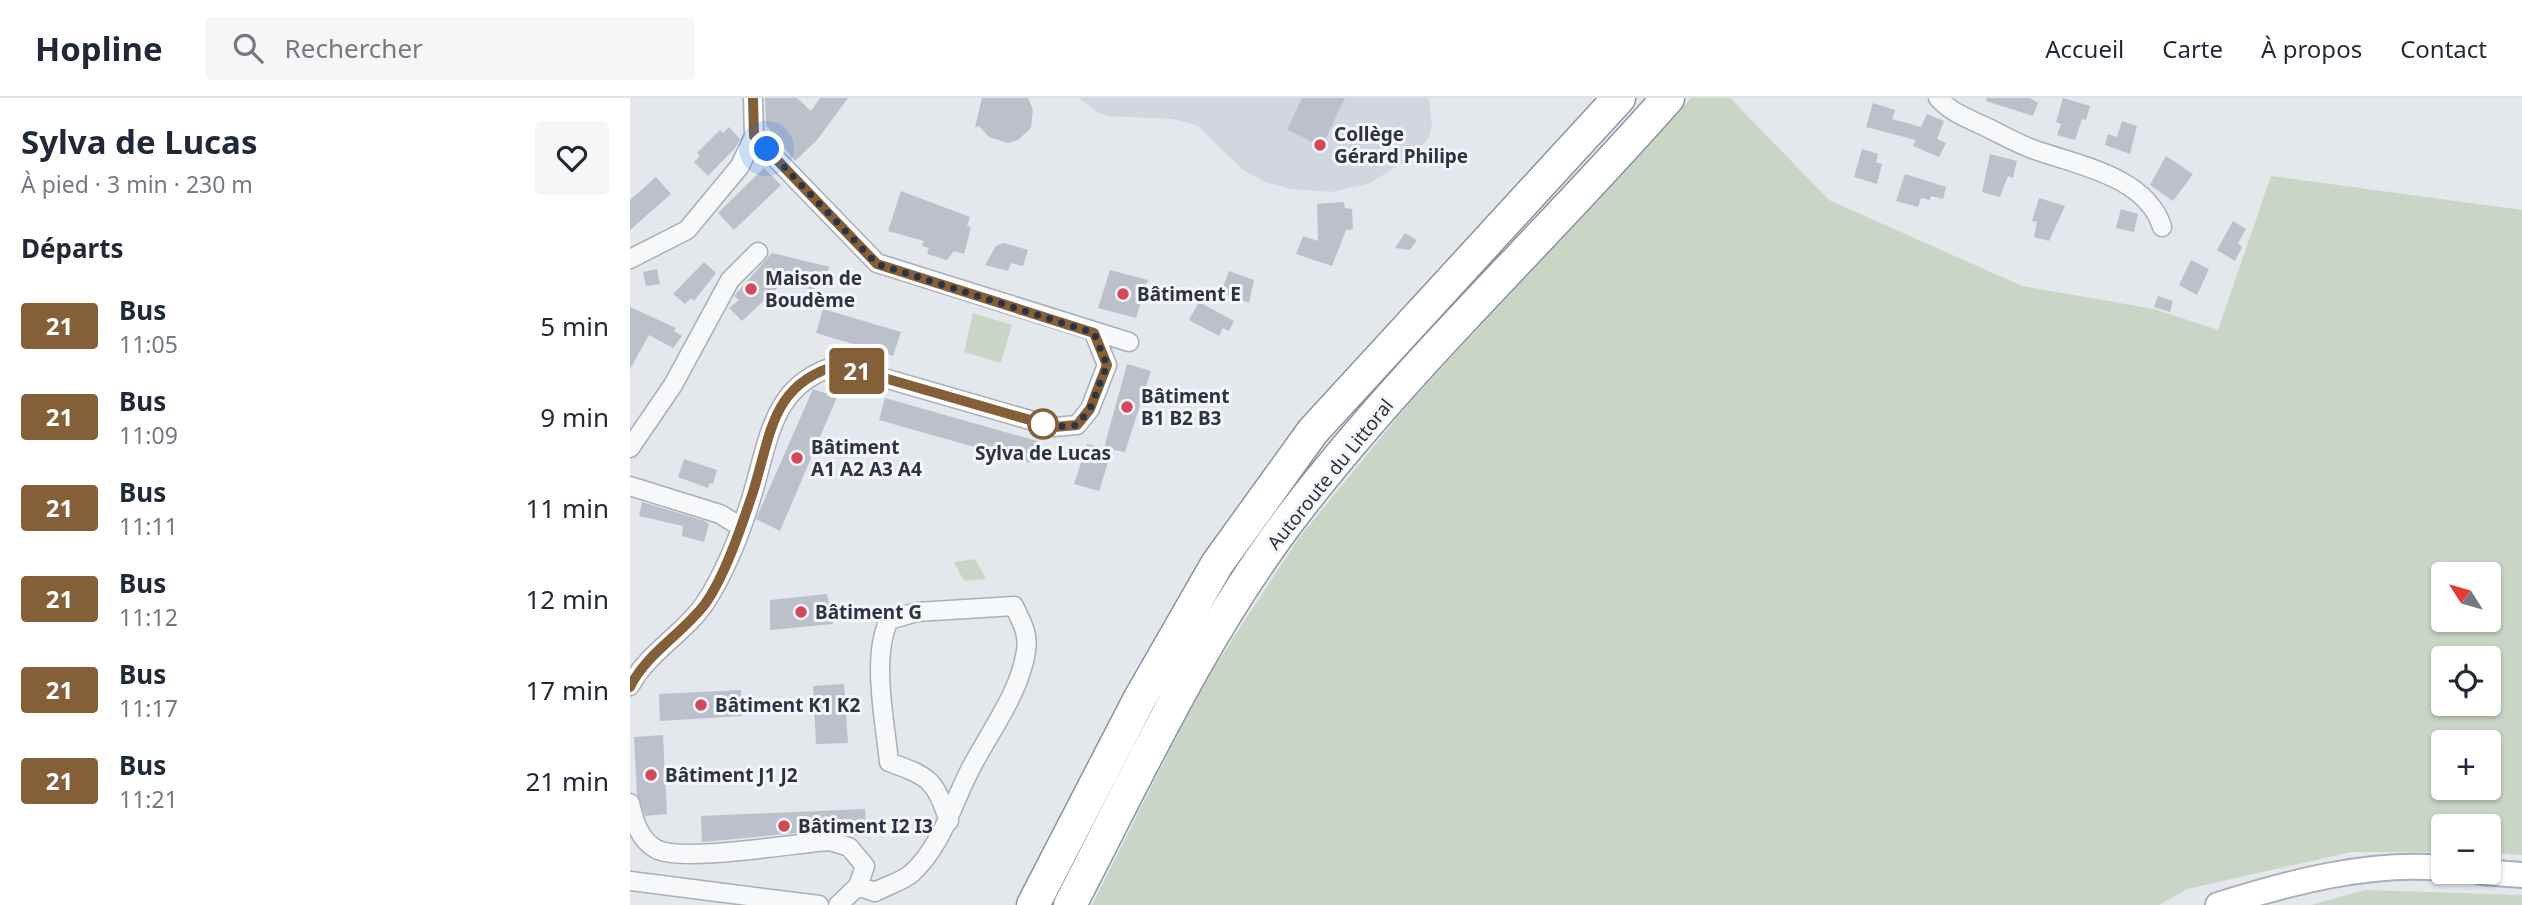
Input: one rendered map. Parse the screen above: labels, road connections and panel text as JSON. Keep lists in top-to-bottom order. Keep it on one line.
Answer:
{"streets":{"highway":["Autoroute du Littoral"]},"places":["Collège Gérard Philipe","Maison de Boudème","Bâtiment E","Bâtiment B1 B2 B3","Sylva de Lucas","Bâtiment A1 A2 A3 A4","Bâtiment G","Bâtiment K1 K2","Bâtiment J1 J2","Bâtiment I2 I3"],"lines":["bus line 21"],"north":"top left","page":{"header":"Hopline","search":"Rechercher","nav":["Accueil","Carte","À propos","Contact"],"heading":[["Sylva de Lucas","À pied · 3 min · 230 m"],"Départs"],"on_map":"21","list":[{"mark":"21","name":"Bus","note":"11:05","value":"5 min"},{"mark":"21","name":"Bus","note":"11:09","value":"9 min"},{"mark":"21","name":"Bus","note":"11:11","value":"11 min"},{"mark":"21","name":"Bus","note":"11:12","value":"12 min"},{"mark":"21","name":"Bus","note":"11:17","value":"17 min"},{"mark":"21","name":"Bus","note":"11:21","value":"21 min"}],"map_buttons":["+","−"]}}
